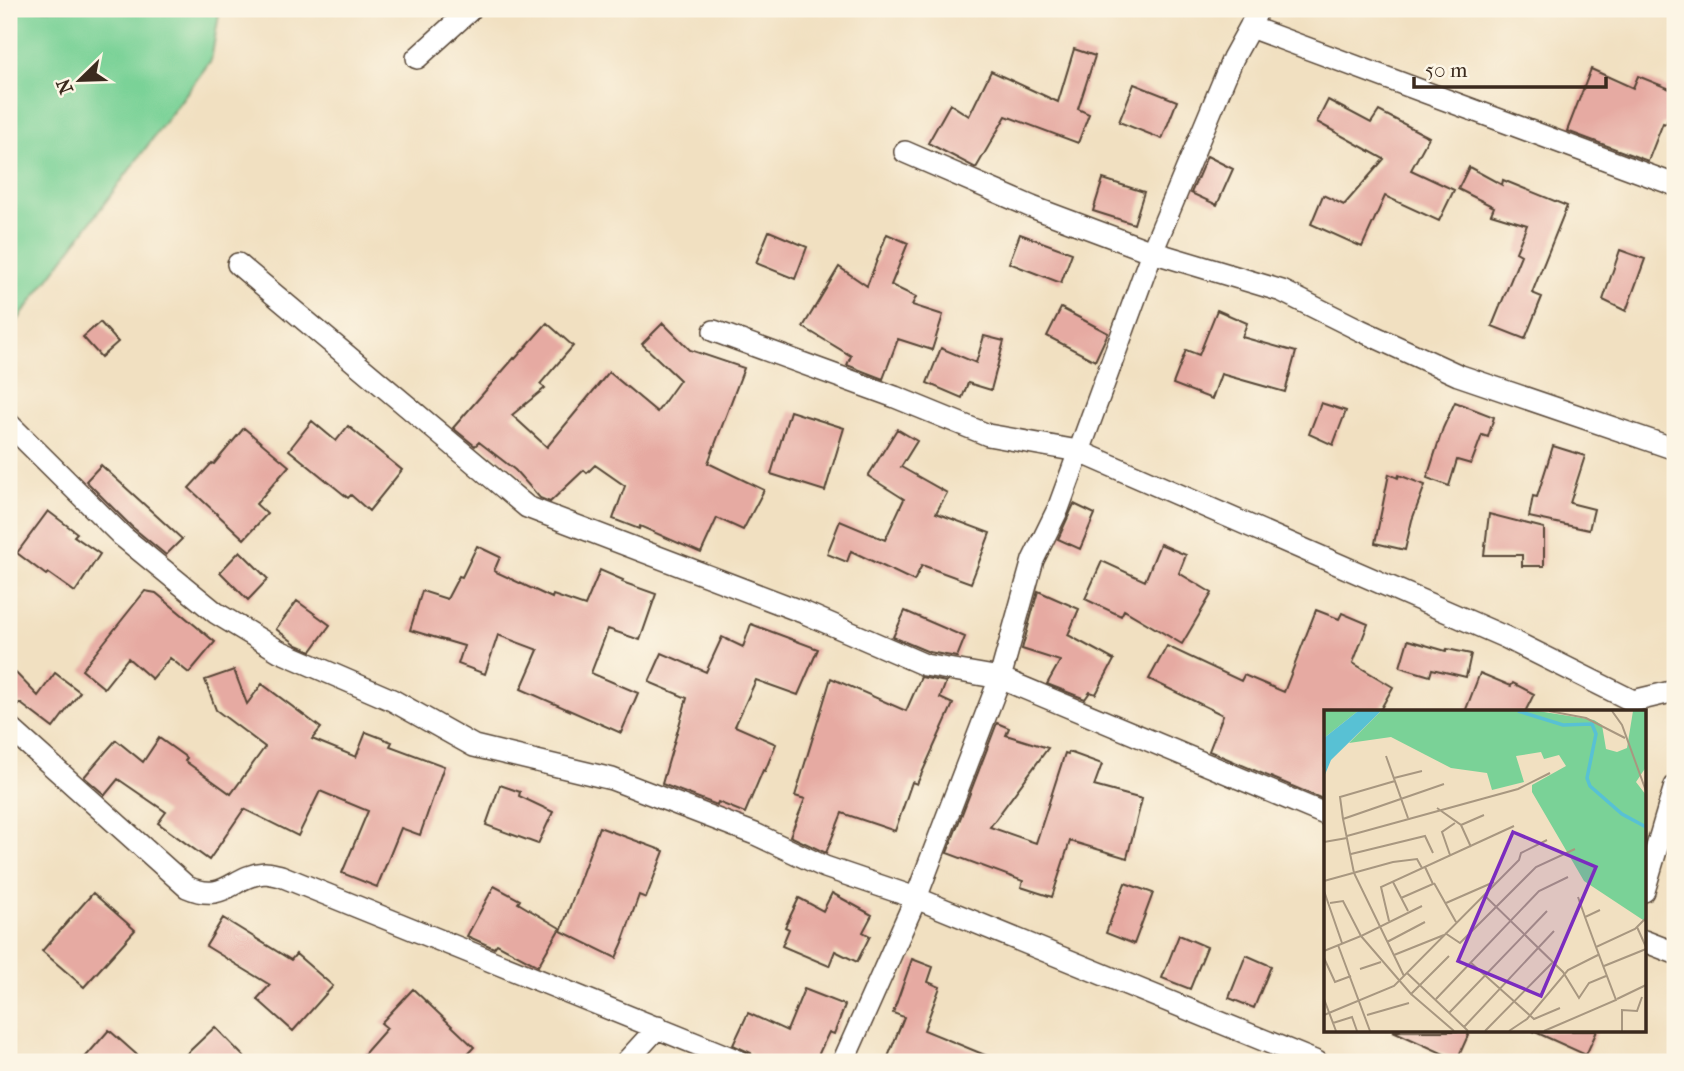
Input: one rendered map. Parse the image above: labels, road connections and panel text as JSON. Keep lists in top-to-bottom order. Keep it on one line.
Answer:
{"scale_bar":"50 m","north":"bottom left"}
